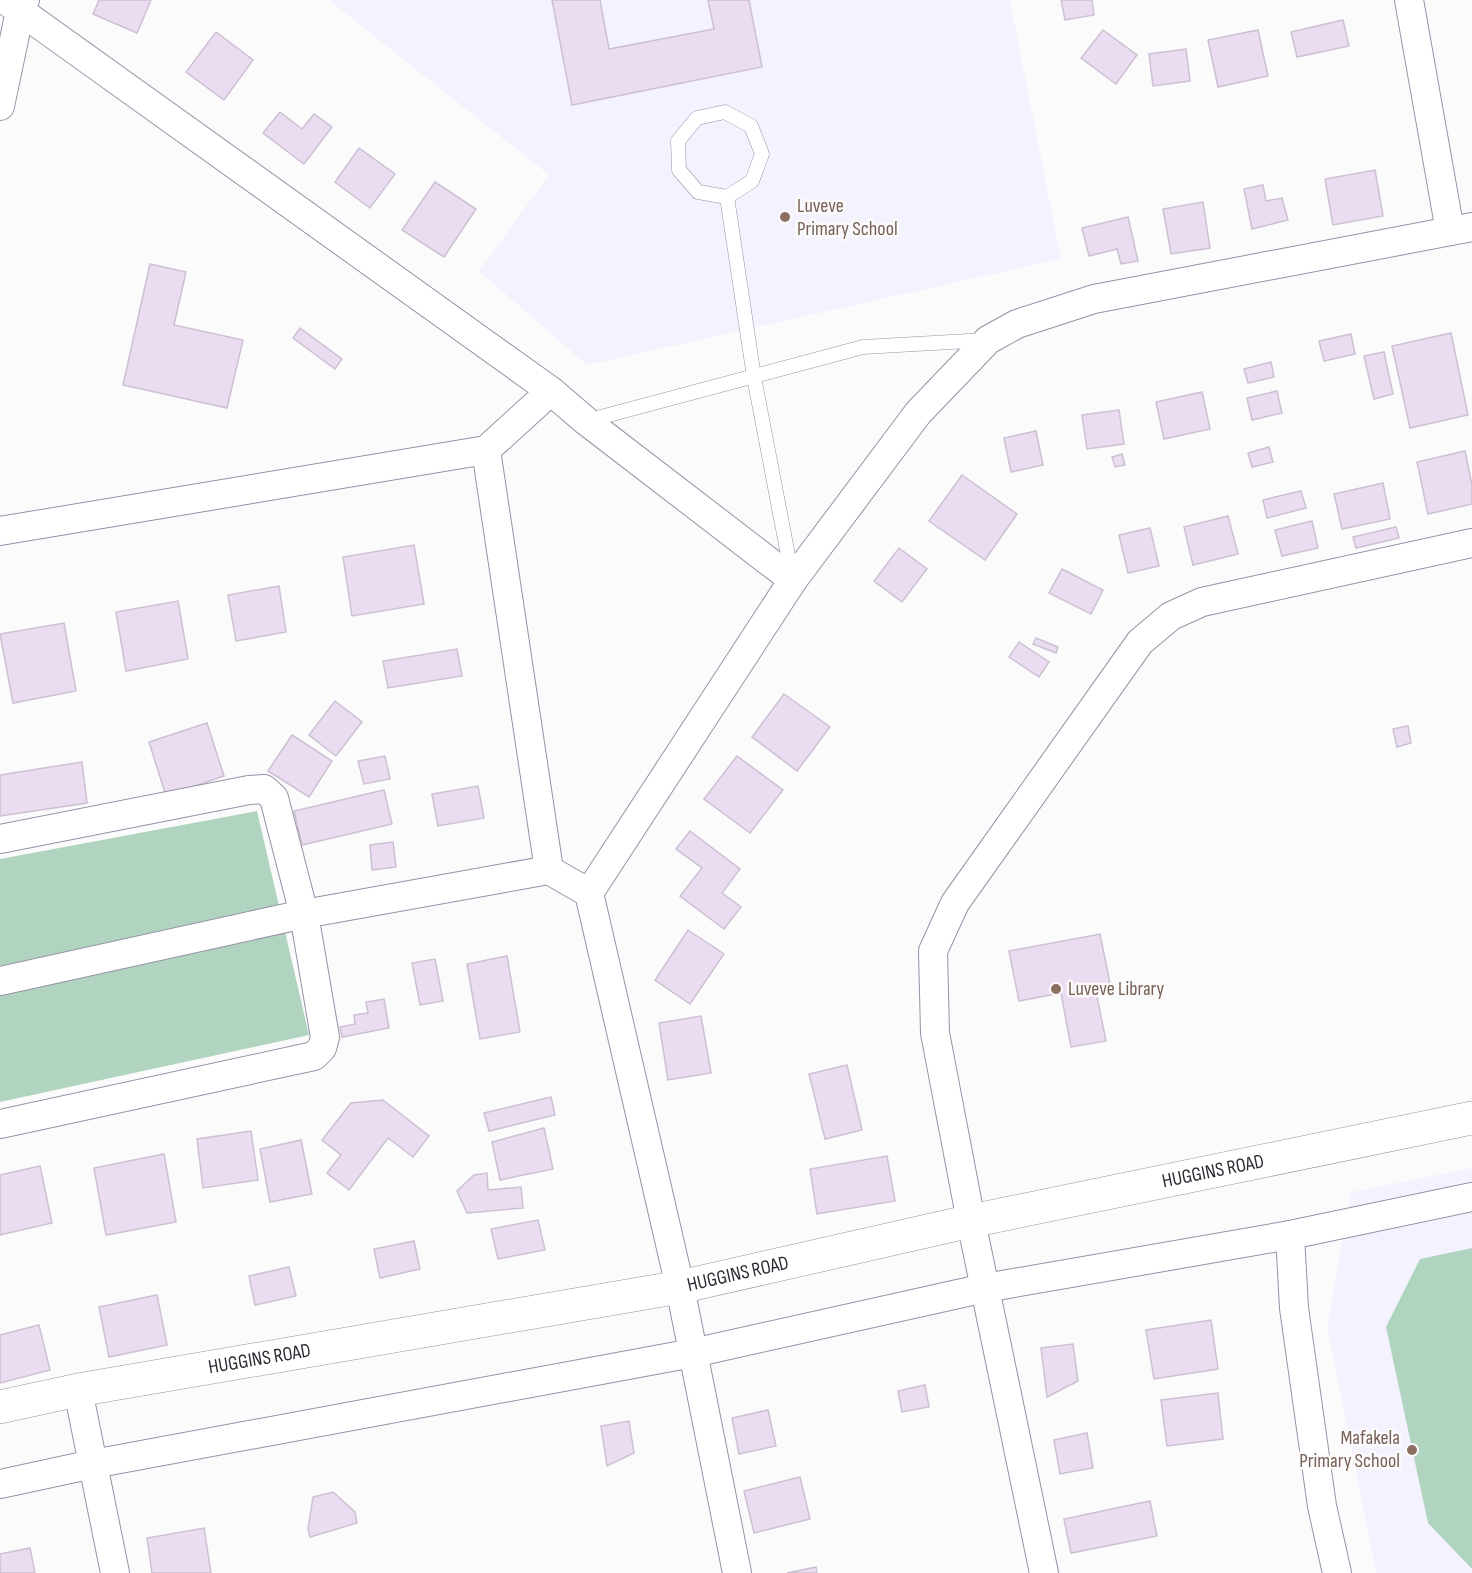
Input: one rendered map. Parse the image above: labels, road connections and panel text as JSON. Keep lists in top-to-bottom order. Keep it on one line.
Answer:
{"streets":{"street":["HUGGINS ROAD"]},"places":["Luveve Primary School","Luveve Library","Mafakela Primary School"]}
